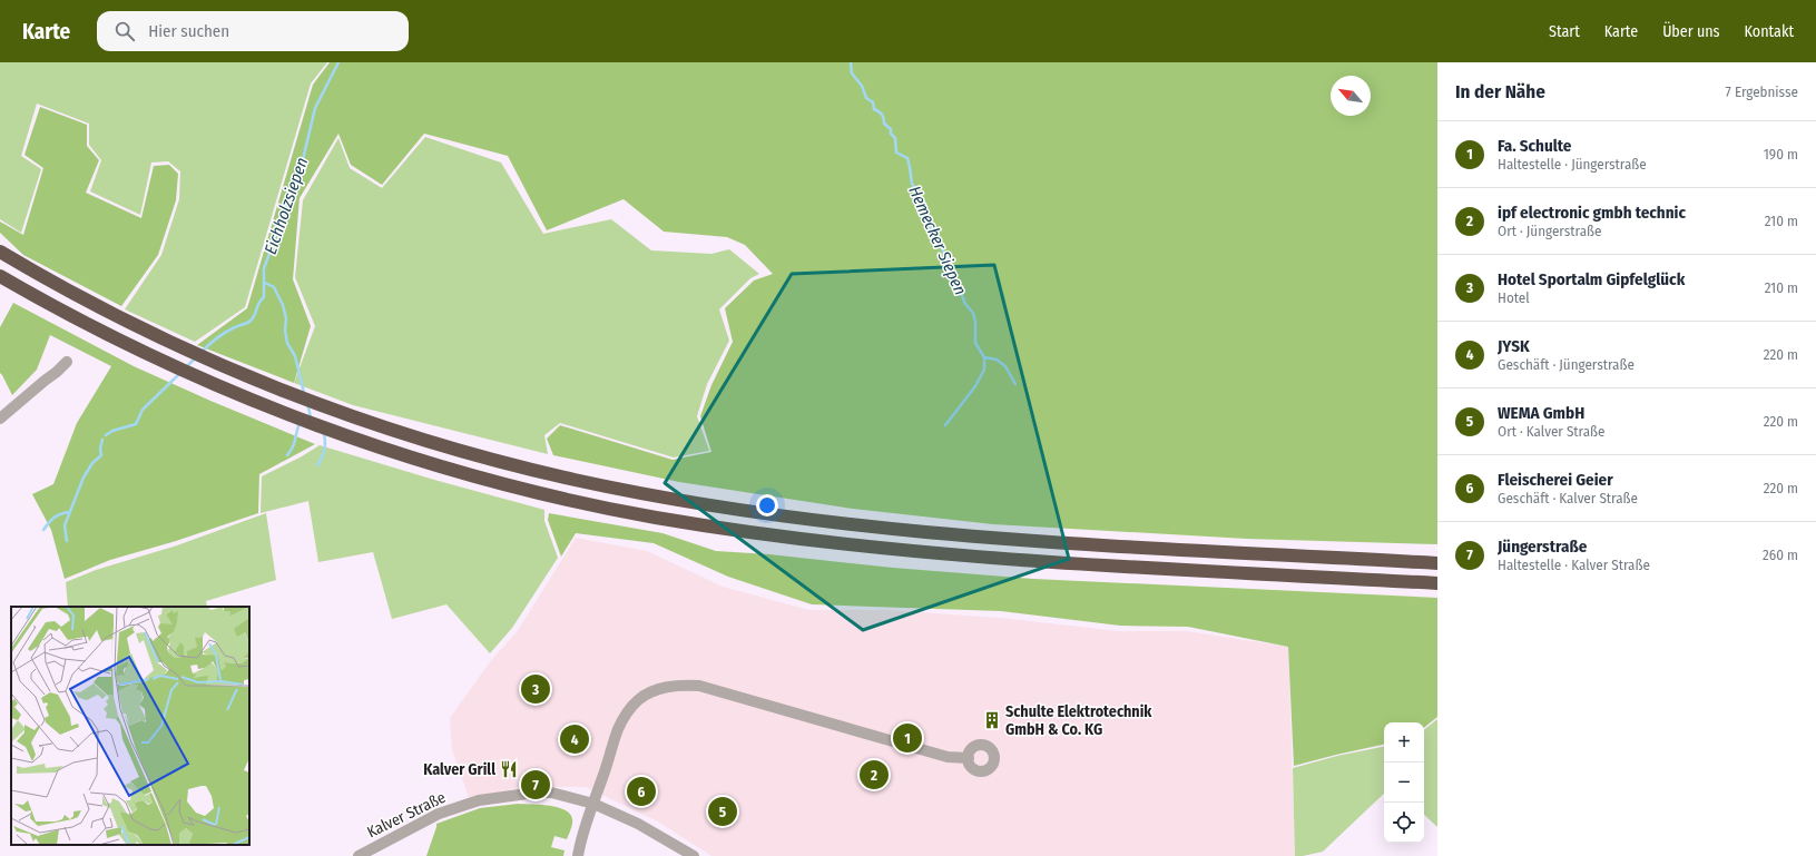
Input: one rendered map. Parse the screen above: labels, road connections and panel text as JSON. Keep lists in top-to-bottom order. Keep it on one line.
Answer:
{"streets":{"street":["Kalver Straße"]},"water":["Eichholzsiepen","Hemecker Siepen"],"places":{"building":["Schulte Elektrotechnik GmbH & Co. KG"],"restaurant":["Kalver Grill"]},"north":"top left","page":{"header":"Karte","search":"Hier suchen","nav":["Start","Karte","Über uns","Kontakt"],"heading":["In der Nähe","7 Ergebnisse"],"list":[{"mark":"1","name":"Fa. Schulte","note":"Haltestelle · Jüngerstraße","value":"190 m"},{"mark":"2","name":"ipf electronic gmbh technic","note":"Ort · Jüngerstraße","value":"210 m"},{"mark":"3","name":"Hotel Sportalm Gipfelglück","note":"Hotel","value":"210 m"},{"mark":"4","name":"JYSK","note":"Geschäft · Jüngerstraße","value":"220 m"},{"mark":"5","name":"WEMA GmbH","note":"Ort · Kalver Straße","value":"220 m"},{"mark":"6","name":"Fleischerei Geier","note":"Geschäft · Kalver Straße","value":"220 m"},{"mark":"7","name":"Jüngerstraße","note":"Haltestelle · Kalver Straße","value":"260 m"}],"pins":["3","1","4","2","7","6","5"],"map_buttons":["+","−"]}}
